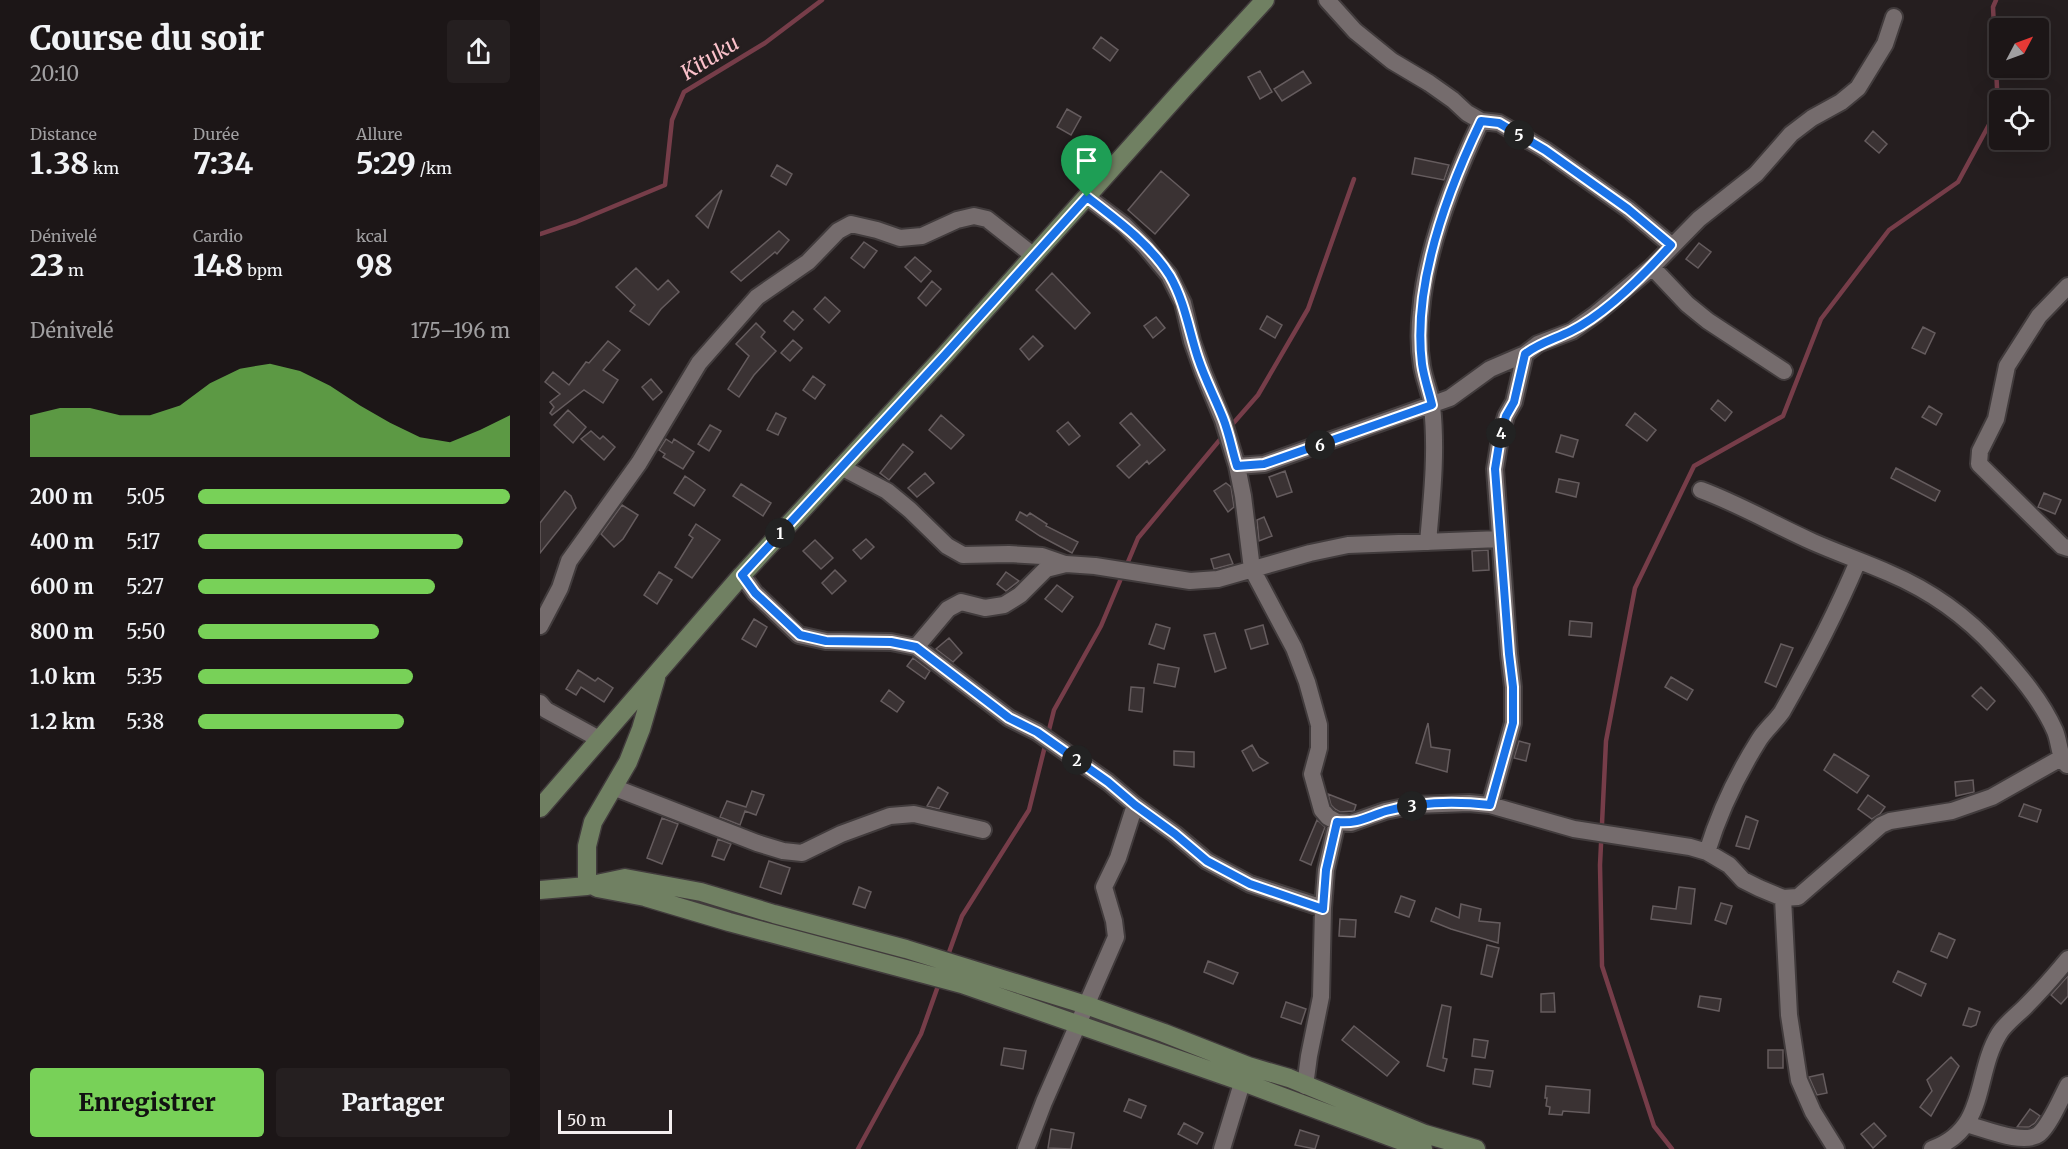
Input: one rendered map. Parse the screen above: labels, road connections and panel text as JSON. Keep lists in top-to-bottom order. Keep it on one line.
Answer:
{"water":["Kituku"],"scale_bar":"50 m","north":"top right","page":{"heading":["Course du soir","20:10"],"stats":[["Distance","1.38 km"],["Durée","7:34"],["Allure","5:29 /km"],["Dénivelé","23 m"],["Cardio","148 bpm"],["kcal","98"]],"pins":["5","4","6","1","2","3"],"chart":["Dénivelé","175–196 m"],"list":[{"name":"200 m","note":"5:05"},{"name":"400 m","note":"5:17"},{"name":"600 m","note":"5:27"},{"name":"800 m","note":"5:50"},{"name":"1.0 km","note":"5:35"},{"name":"1.2 km","note":"5:38"}],"buttons":["Enregistrer","Partager"],"scale":"50 m"}}
